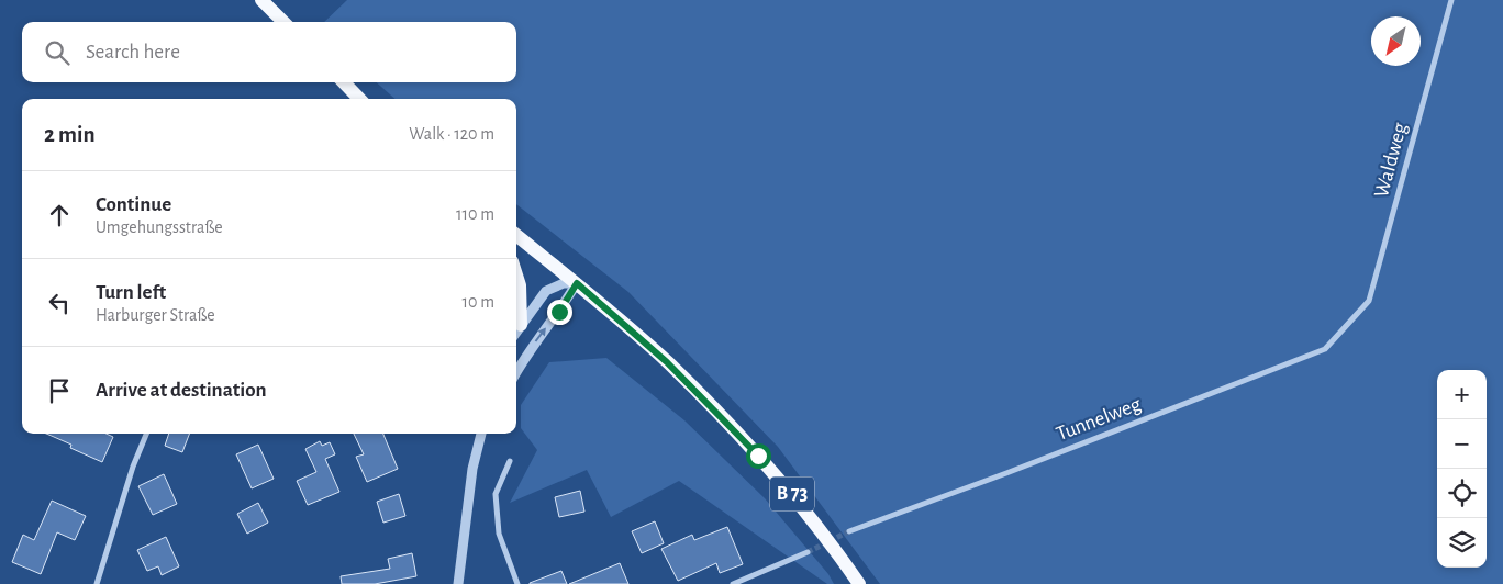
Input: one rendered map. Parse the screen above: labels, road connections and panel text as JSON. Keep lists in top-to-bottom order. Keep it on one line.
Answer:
{"streets":{"main road":["B 73"],"street":["Waldweg","Tunnelweg"]},"crossings":[["Waldweg","Tunnelweg"]],"north":"bottom left","page":{"search":"Search here","heading":["2 min","Walk · 120 m"],"list":[["Continue","Umgehungsstraße","110 m"],["Turn left","Harburger Straße","10 m"],"Arrive at destination"],"map_buttons":["+","−"]}}
